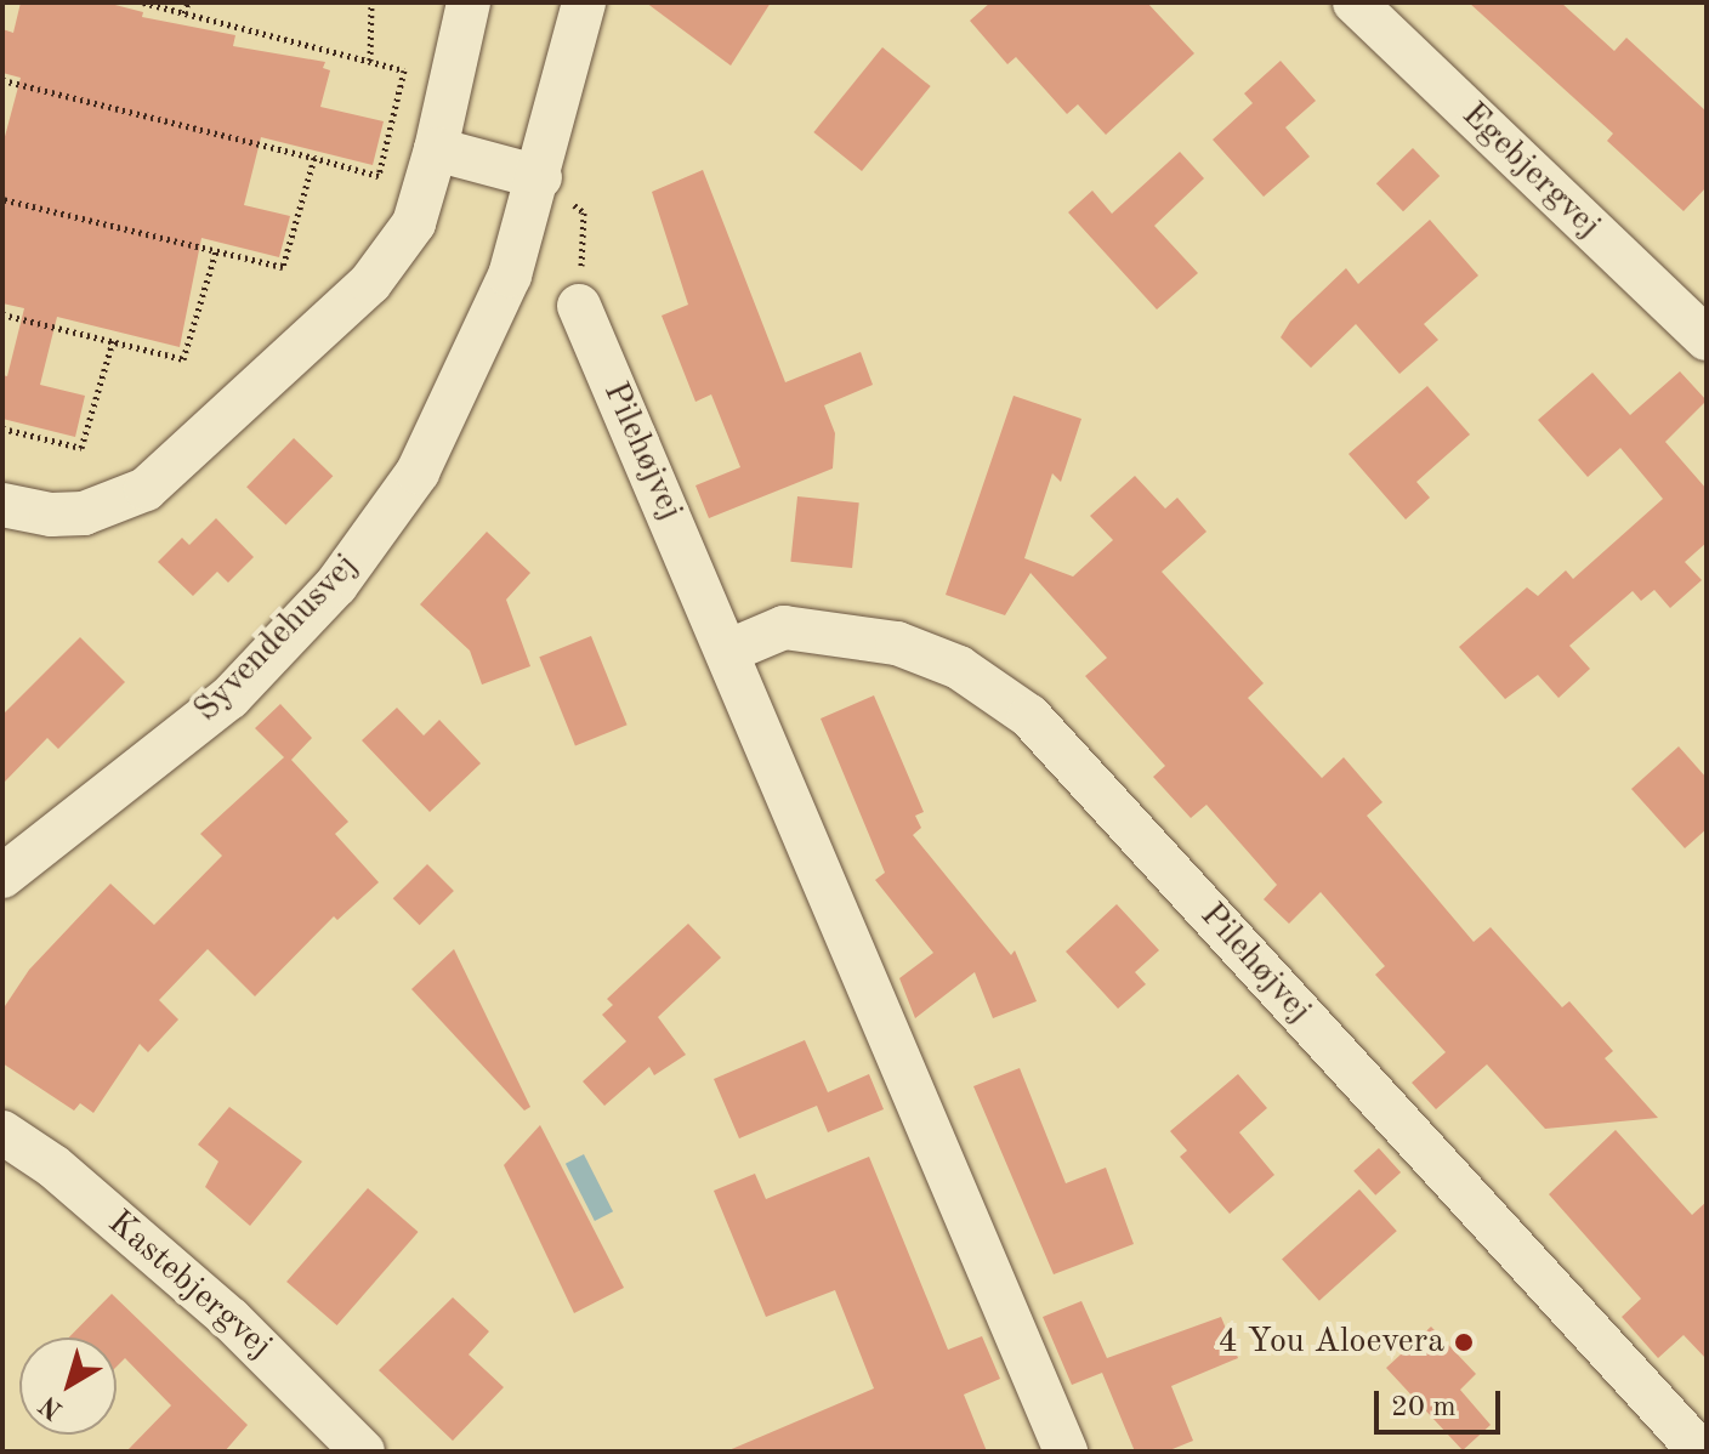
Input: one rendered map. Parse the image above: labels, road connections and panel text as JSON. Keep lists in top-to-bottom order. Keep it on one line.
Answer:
{"streets":{"street":["Egebjergvej","Pilehøjvej","Syvendehusvej","Kastebjergvej"]},"places":["4 You Aloevera"],"scale_bar":"20 m","north":"bottom left"}
